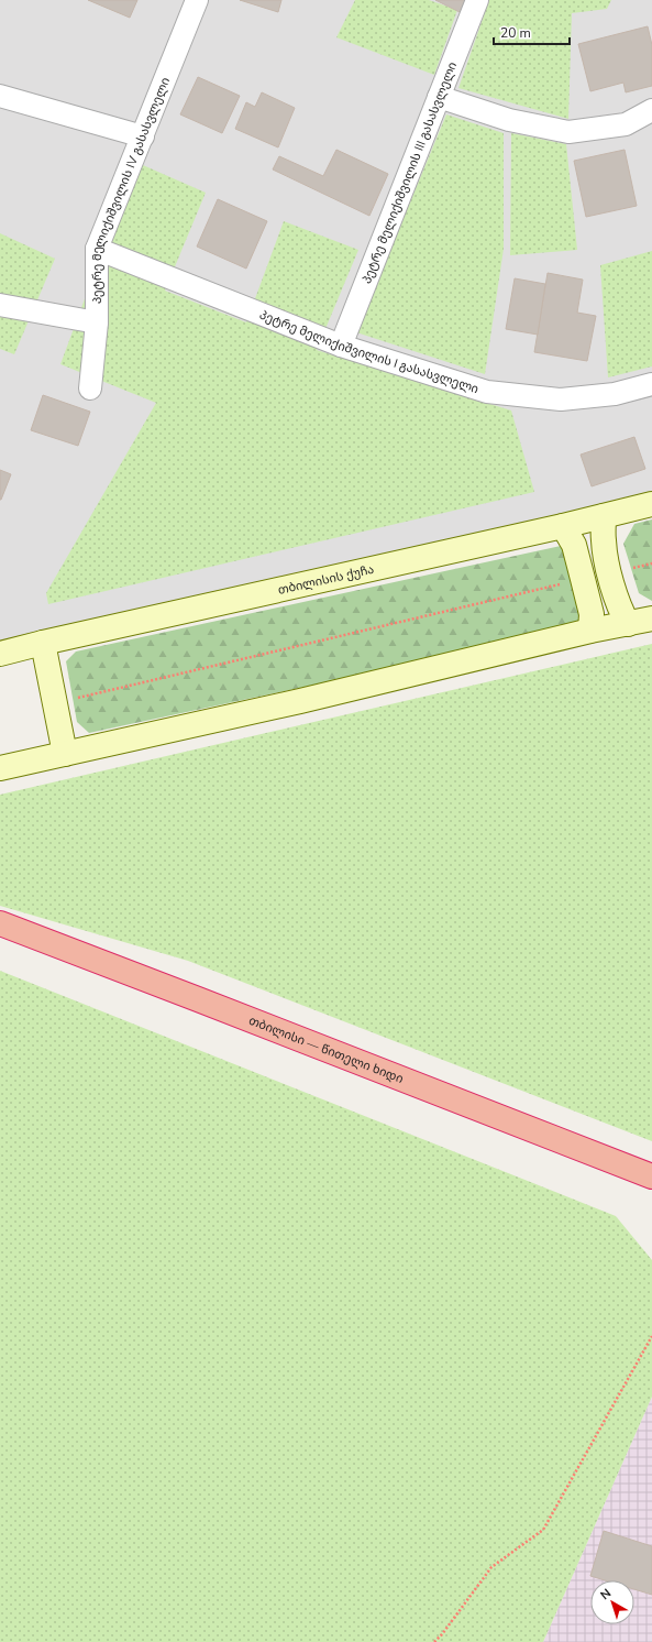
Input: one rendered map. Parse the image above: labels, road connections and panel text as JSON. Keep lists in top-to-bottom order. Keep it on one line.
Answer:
{"streets":{"highway":["თბილისი — წითელი ხიდი"],"main road":["თბილისის ქუჩა"],"street":["პეტრე მელიქიშვილის III გასასვლელი","პეტრე მელიქიშვილის IV გასასვლელი","პეტრე მელიქიშვილის I გასასვლელი"]},"crossings":[["პეტრე მელიქიშვილის III გასასვლელი","პეტრე მელიქიშვილის I გასასვლელი"],["პეტრე მელიქიშვილის IV გასასვლელი","პეტრე მელიქიშვილის I გასასვლელი"]],"scale_bar":"20 m","north":"top left"}
